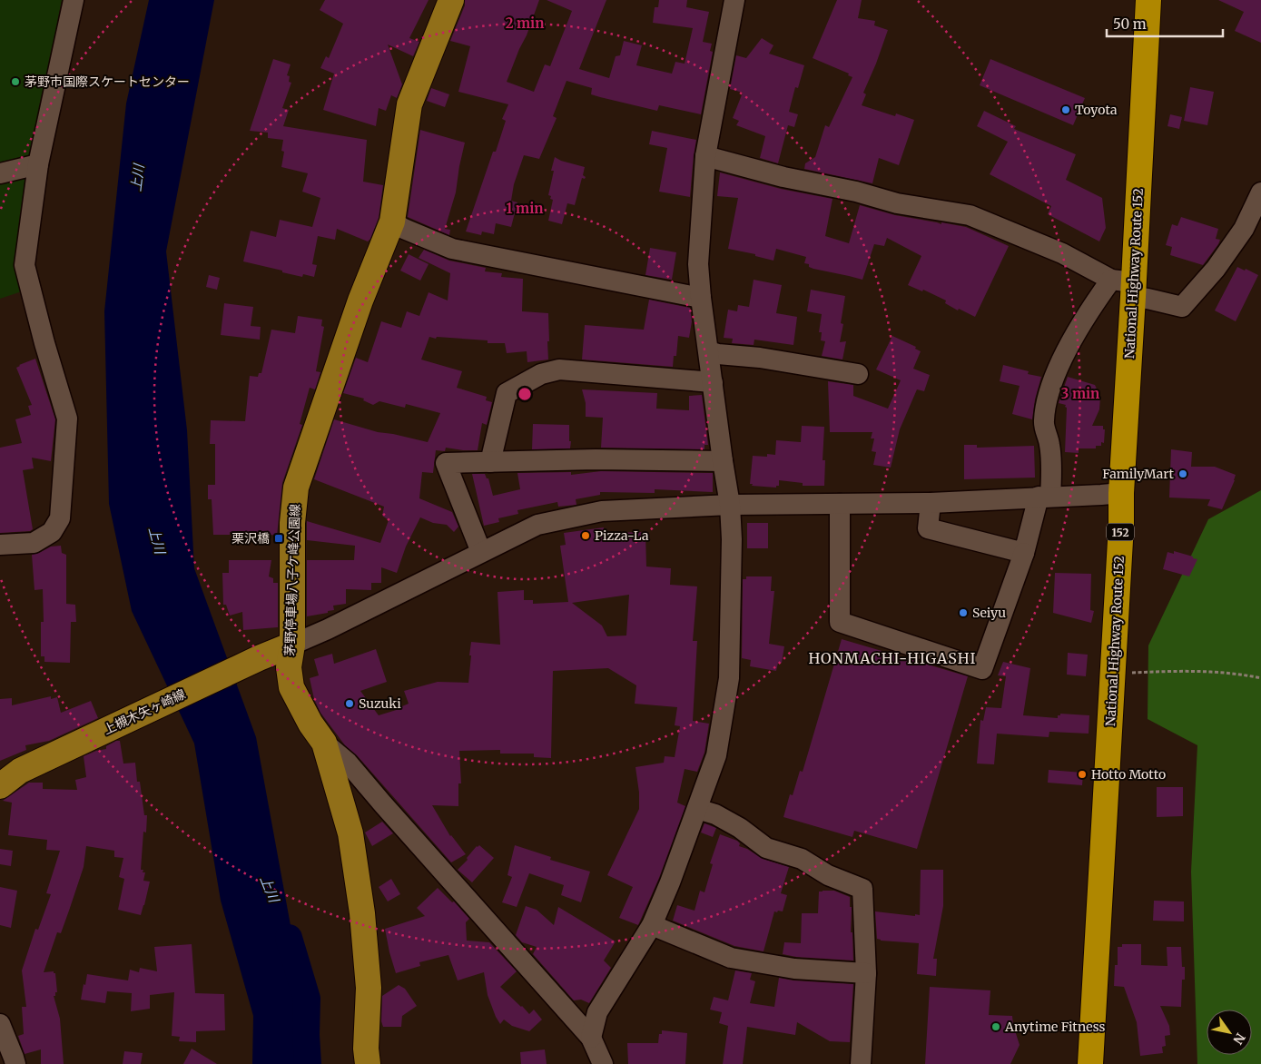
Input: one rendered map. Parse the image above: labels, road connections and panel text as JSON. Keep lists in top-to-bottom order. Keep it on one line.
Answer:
{"streets":{"highway":["National Highway Route 152","152"],"main road":["茅野停車場八子ケ峰公園線","上槻木矢ヶ崎線"]},"crossings":[["茅野停車場八子ケ峰公園線","上槻木矢ヶ崎線"]],"districts":["HONMACHI-HIGASHI"],"water":["上川"],"places":{"other":["茅野市国際スケートセンター","Toyota","FamilyMart","Pizza-La","Seiyu","Suzuki","Hotto Motto","Anytime Fitness"],"transit":["栗沢橋"]},"scale_bar":"50 m","north":"bottom right","rings":["2 min","1 min","3 min"]}
